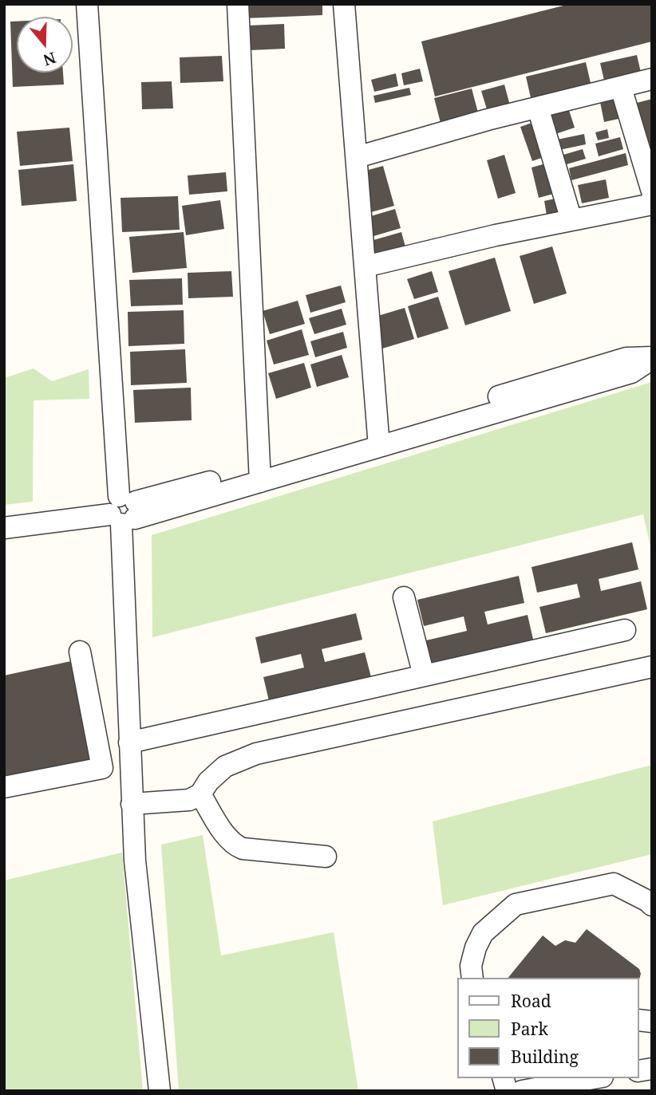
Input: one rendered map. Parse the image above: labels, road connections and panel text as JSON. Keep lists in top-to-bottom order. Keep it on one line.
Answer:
{"legend":["Road","Park","Building"],"north":"bottom"}
